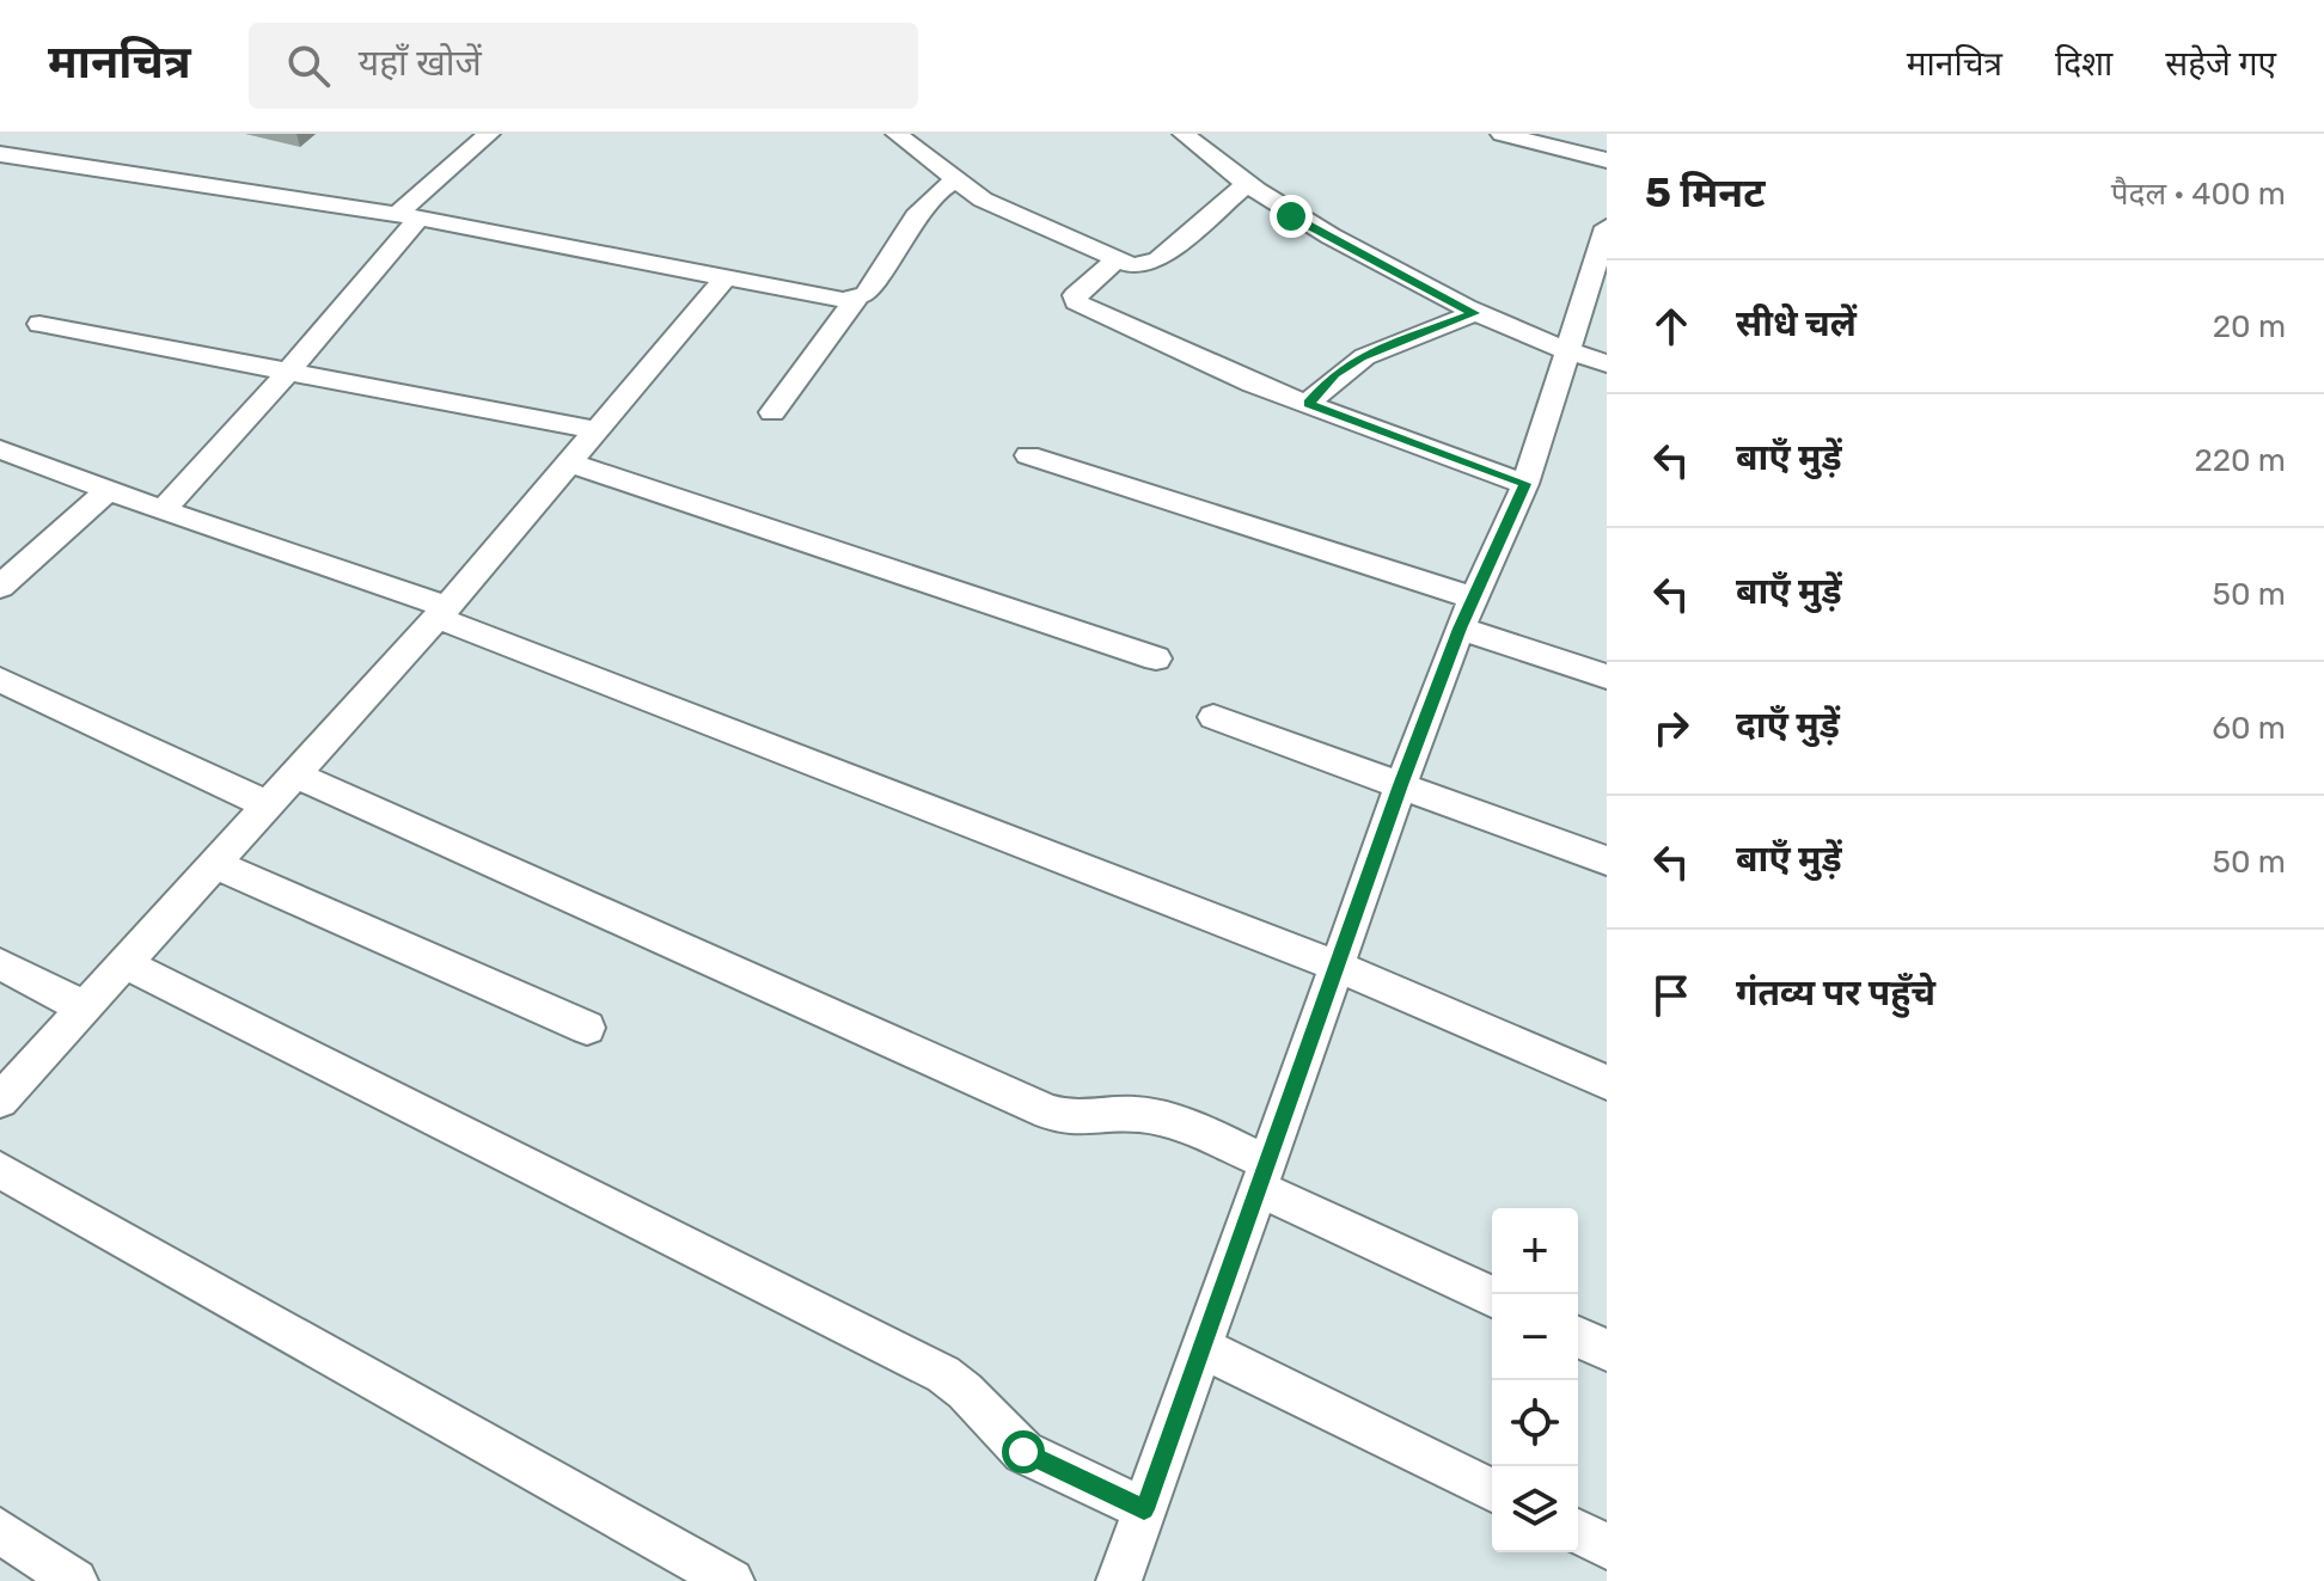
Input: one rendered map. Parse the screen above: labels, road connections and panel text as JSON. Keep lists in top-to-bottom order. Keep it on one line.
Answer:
{"page":{"header":"मानचित्र","search":"यहाँ खोजें","nav":["मानचित्र","दिशा","सहेजे गए"],"heading":["5 मिनट","पैदल · 400 m"],"list":[["सीधे चलें","20 m"],["बाएँ मुड़ें","220 m"],["बाएँ मुड़ें","50 m"],["दाएँ मुड़ें","60 m"],["बाएँ मुड़ें","50 m"],"गंतव्य पर पहुँचे"],"map_buttons":["+","−"]}}
